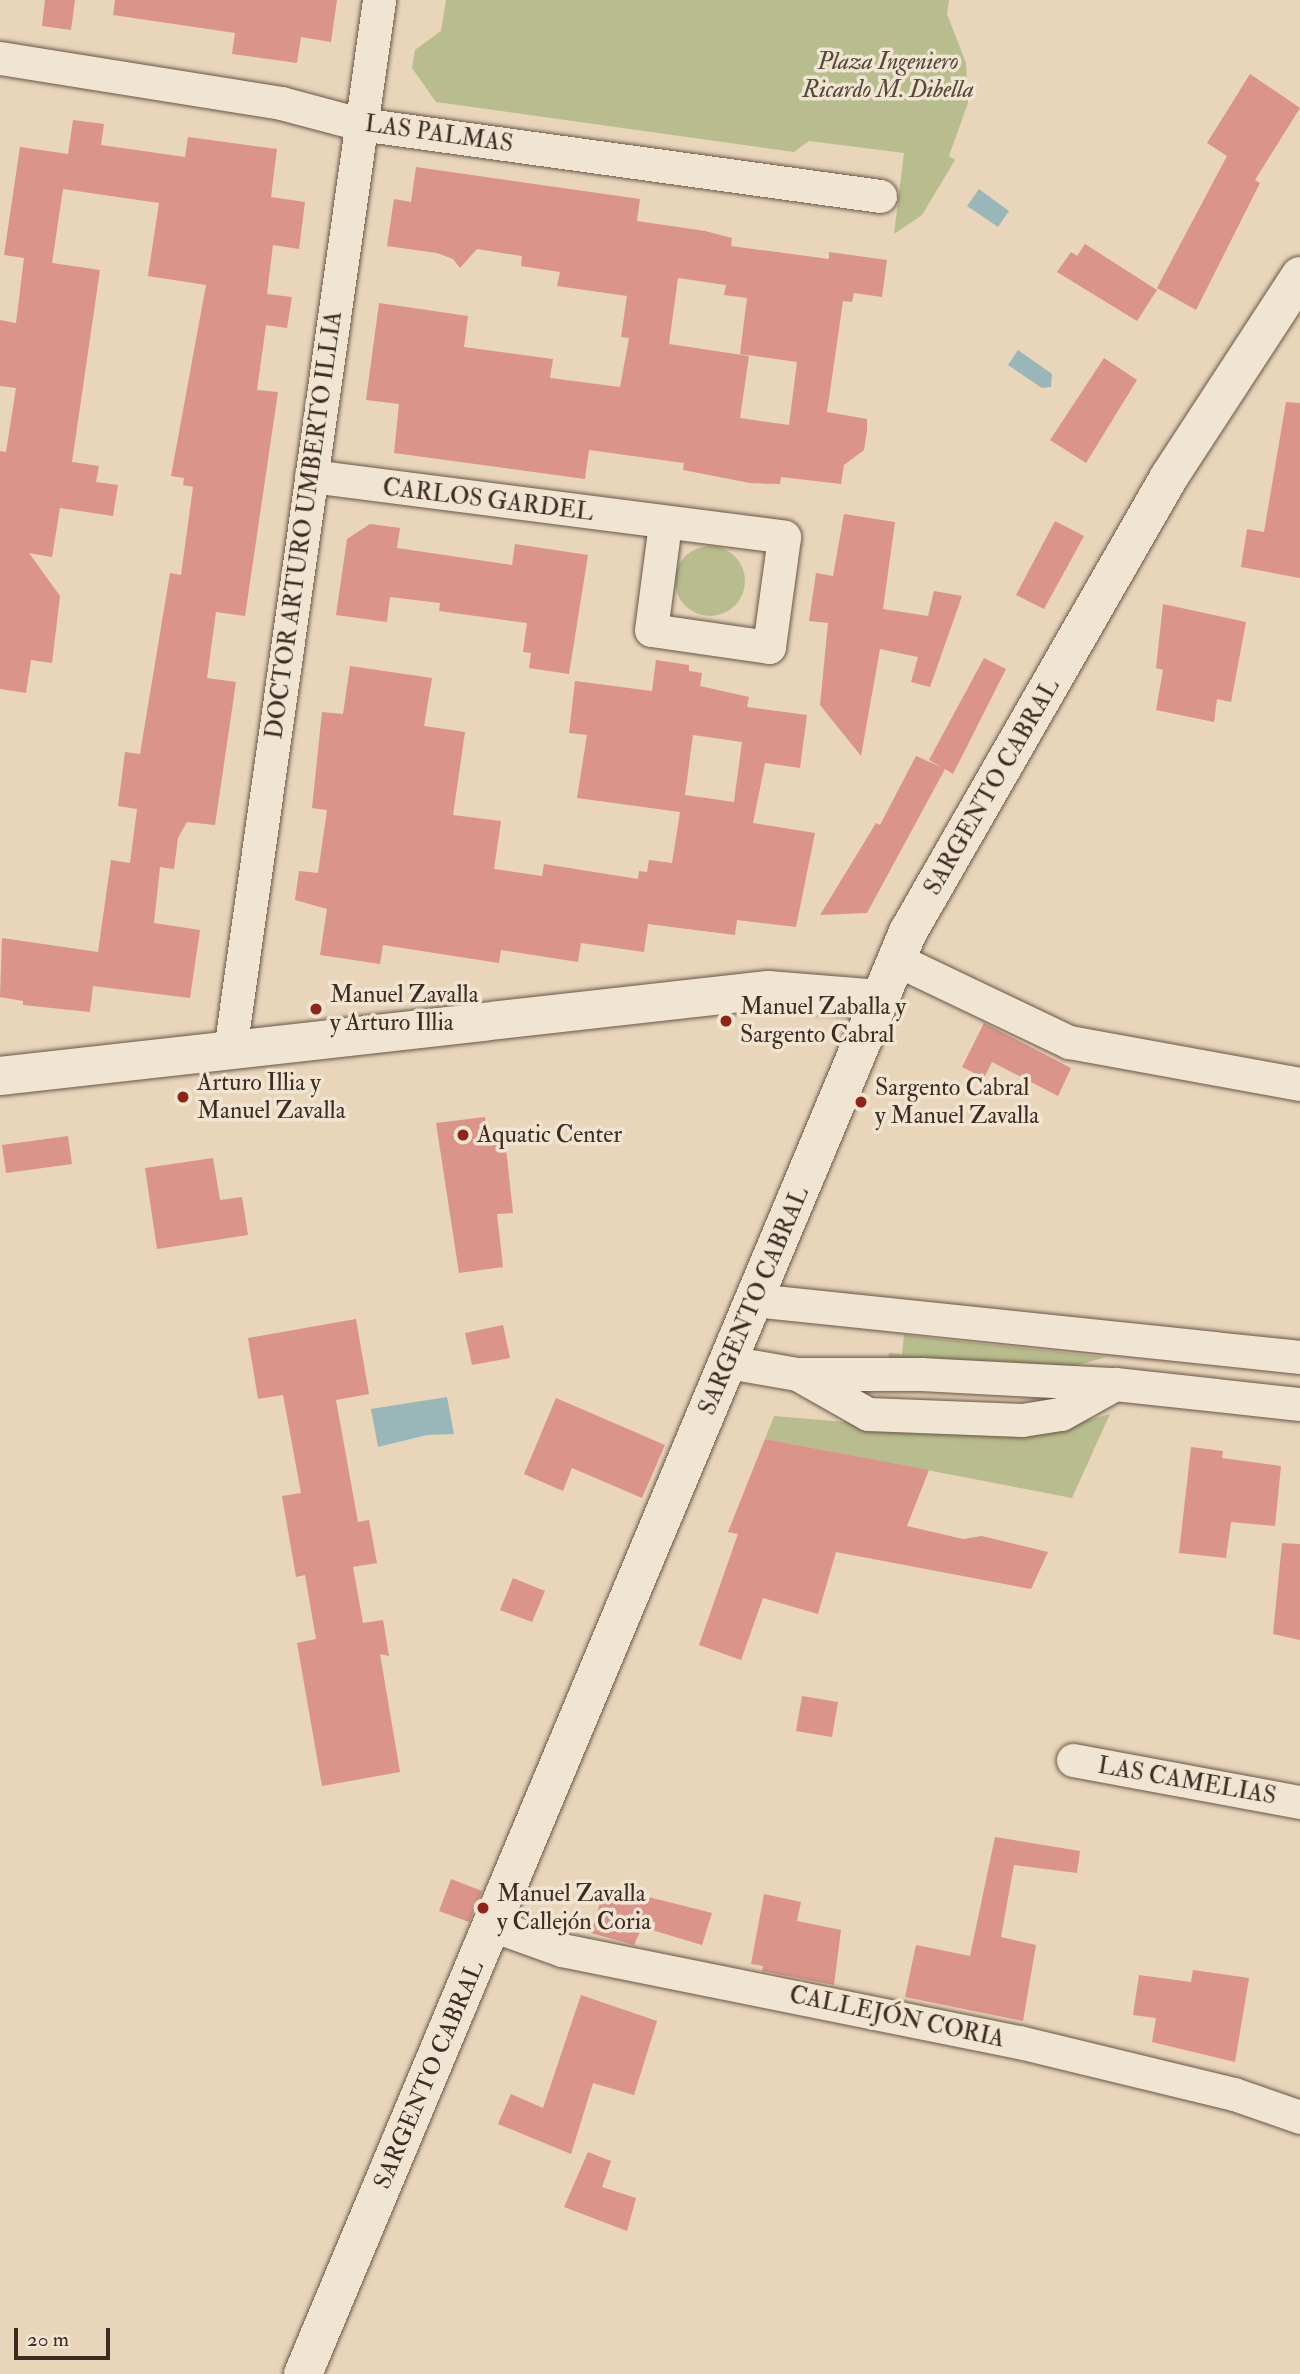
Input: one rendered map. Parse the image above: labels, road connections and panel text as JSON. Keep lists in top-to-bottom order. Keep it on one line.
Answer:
{"streets":{"main road":["SARGENTO CABRAL"],"street":["LAS PALMAS","CARLOS GARDEL","DOCTOR ARTURO UMBERTO ILLIA","LAS CAMELIAS","CALLEJÓN CORIA"]},"crossings":[["LAS PALMAS","DOCTOR ARTURO UMBERTO ILLIA"],["CARLOS GARDEL","DOCTOR ARTURO UMBERTO ILLIA"],["SARGENTO CABRAL","CALLEJÓN CORIA"]],"parks":["Plaza Ingeniero Ricardo M. Dibella"],"places":["Manuel Zavalla y Arturo Illia","Manuel Zaballa y Sargento Cabral","Arturo Illia y Manuel Zavalla","Sargento Cabral y Manuel Zavalla","Aquatic Center","Manuel Zavalla y Callejón Coria"],"scale_bar":"20 m"}
